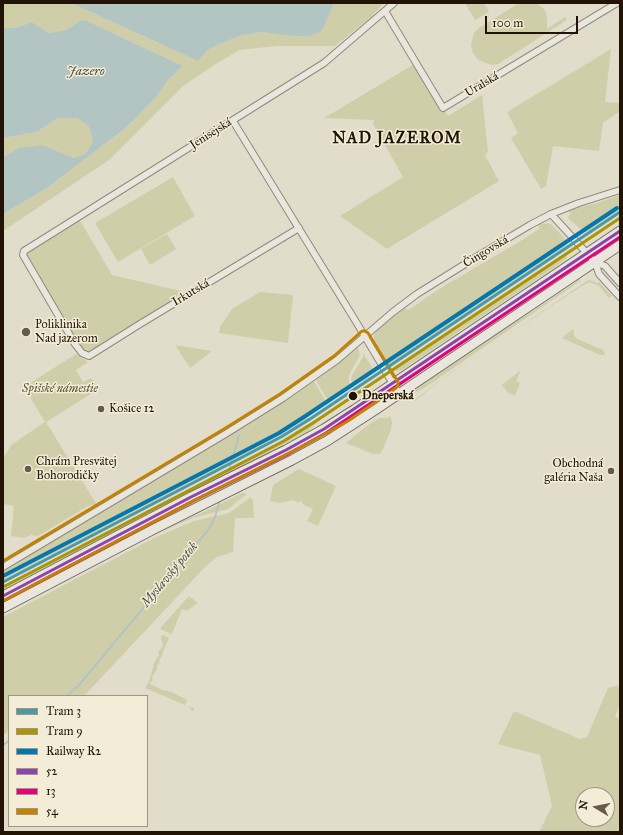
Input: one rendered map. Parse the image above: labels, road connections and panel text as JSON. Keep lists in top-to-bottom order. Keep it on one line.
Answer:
{"streets":{"street":["Uralská","Jenisejská","Čingovská","Irkutská"]},"crossings":[["Uralská","Jenisejská"],["Jenisejská","Irkutská"]],"districts":["NAD JAZEROM"],"water":["Jazero","Myslavský potok"],"parks":["Spišské námestie"],"places":["Poliklinika Nad jazerom","Dneperská","Košice 12","Chrám Presvätej Bohorodičky","Obchodná galéria Naša"],"lines":["rail line R2","tram line 3","tram line 9","transit line 52","transit line 13","transit line 54"],"legend":["Tram 3","Tram 9","Railway R2","52","13","54"],"scale_bar":"100 m","north":"left"}
